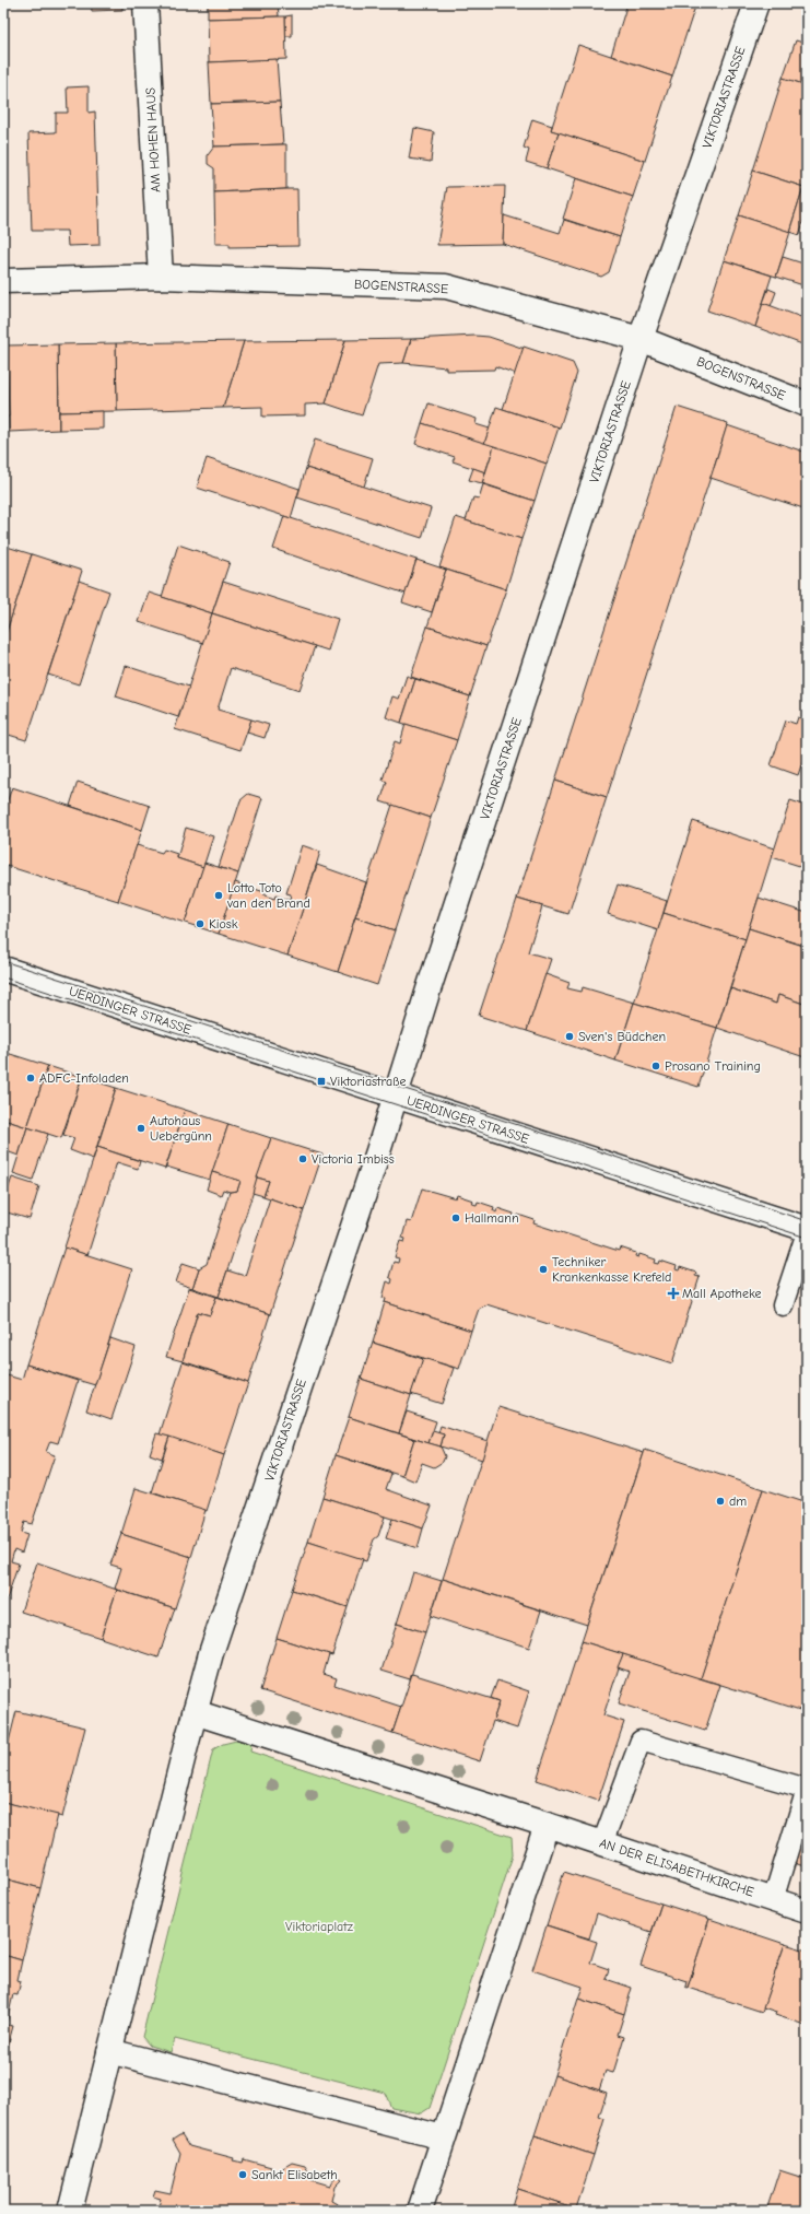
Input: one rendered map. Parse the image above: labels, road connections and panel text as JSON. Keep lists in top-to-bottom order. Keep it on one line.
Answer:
{"streets":{"street":["VIKTORIASTRASSE","AM HOHEN HAUS","BOGENSTRASSE","UERDINGER STRASSE","AN DER ELISABETHKIRCHE"]},"crossings":[["VIKTORIASTRASSE","BOGENSTRASSE"],["VIKTORIASTRASSE","UERDINGER STRASSE"],["AM HOHEN HAUS","BOGENSTRASSE"]],"parks":["Viktoriaplatz"],"places":{"other":["Lotto Toto van den Brand","Kiosk","Sven's Büdchen","Prosano Training","ADFC-Infoladen","Autohaus Uebergünn","Victoria Imbiss","Hallmann","Techniker Krankenkasse Krefeld","dm","Sankt Elisabeth"],"transit":["Viktoriastraße"],"health":["Mall Apotheke"]}}
